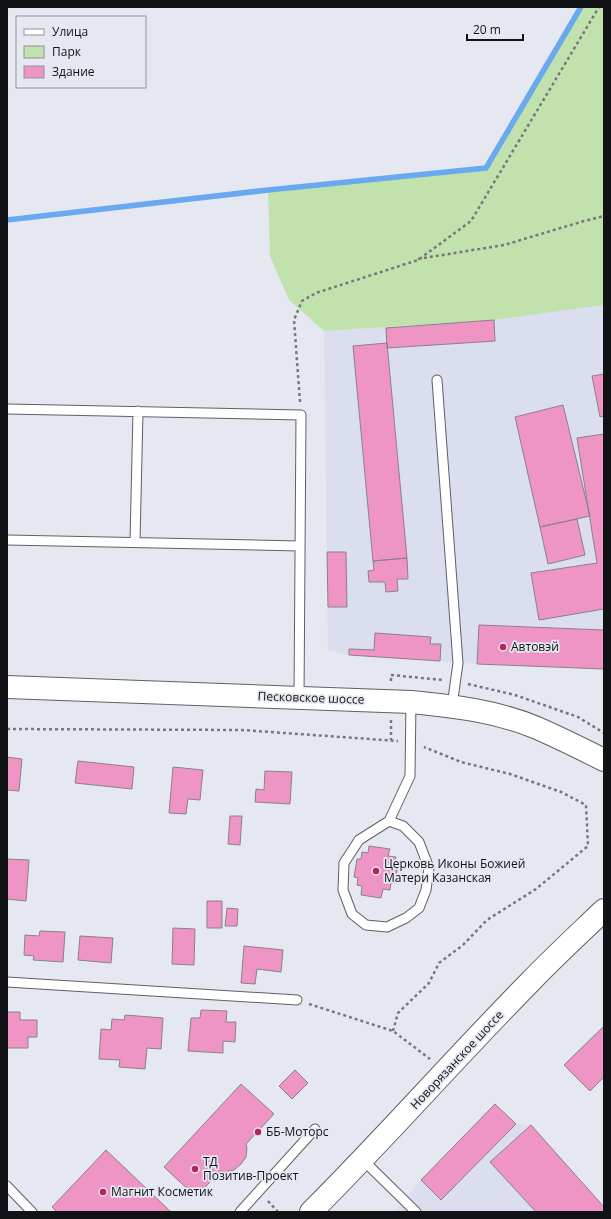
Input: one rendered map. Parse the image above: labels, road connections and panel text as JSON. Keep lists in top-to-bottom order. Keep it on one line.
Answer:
{"streets":{"street":["Песковское шоссе","Новорязанское шоссе"]},"places":["Автовэй","Церковь Иконы Божией Матери Казанская","ББ-Моторс","ТД Позитив-Проект","Магнит Косметик"],"legend":["Улица","Парк","Здание"],"scale_bar":"20 m"}
